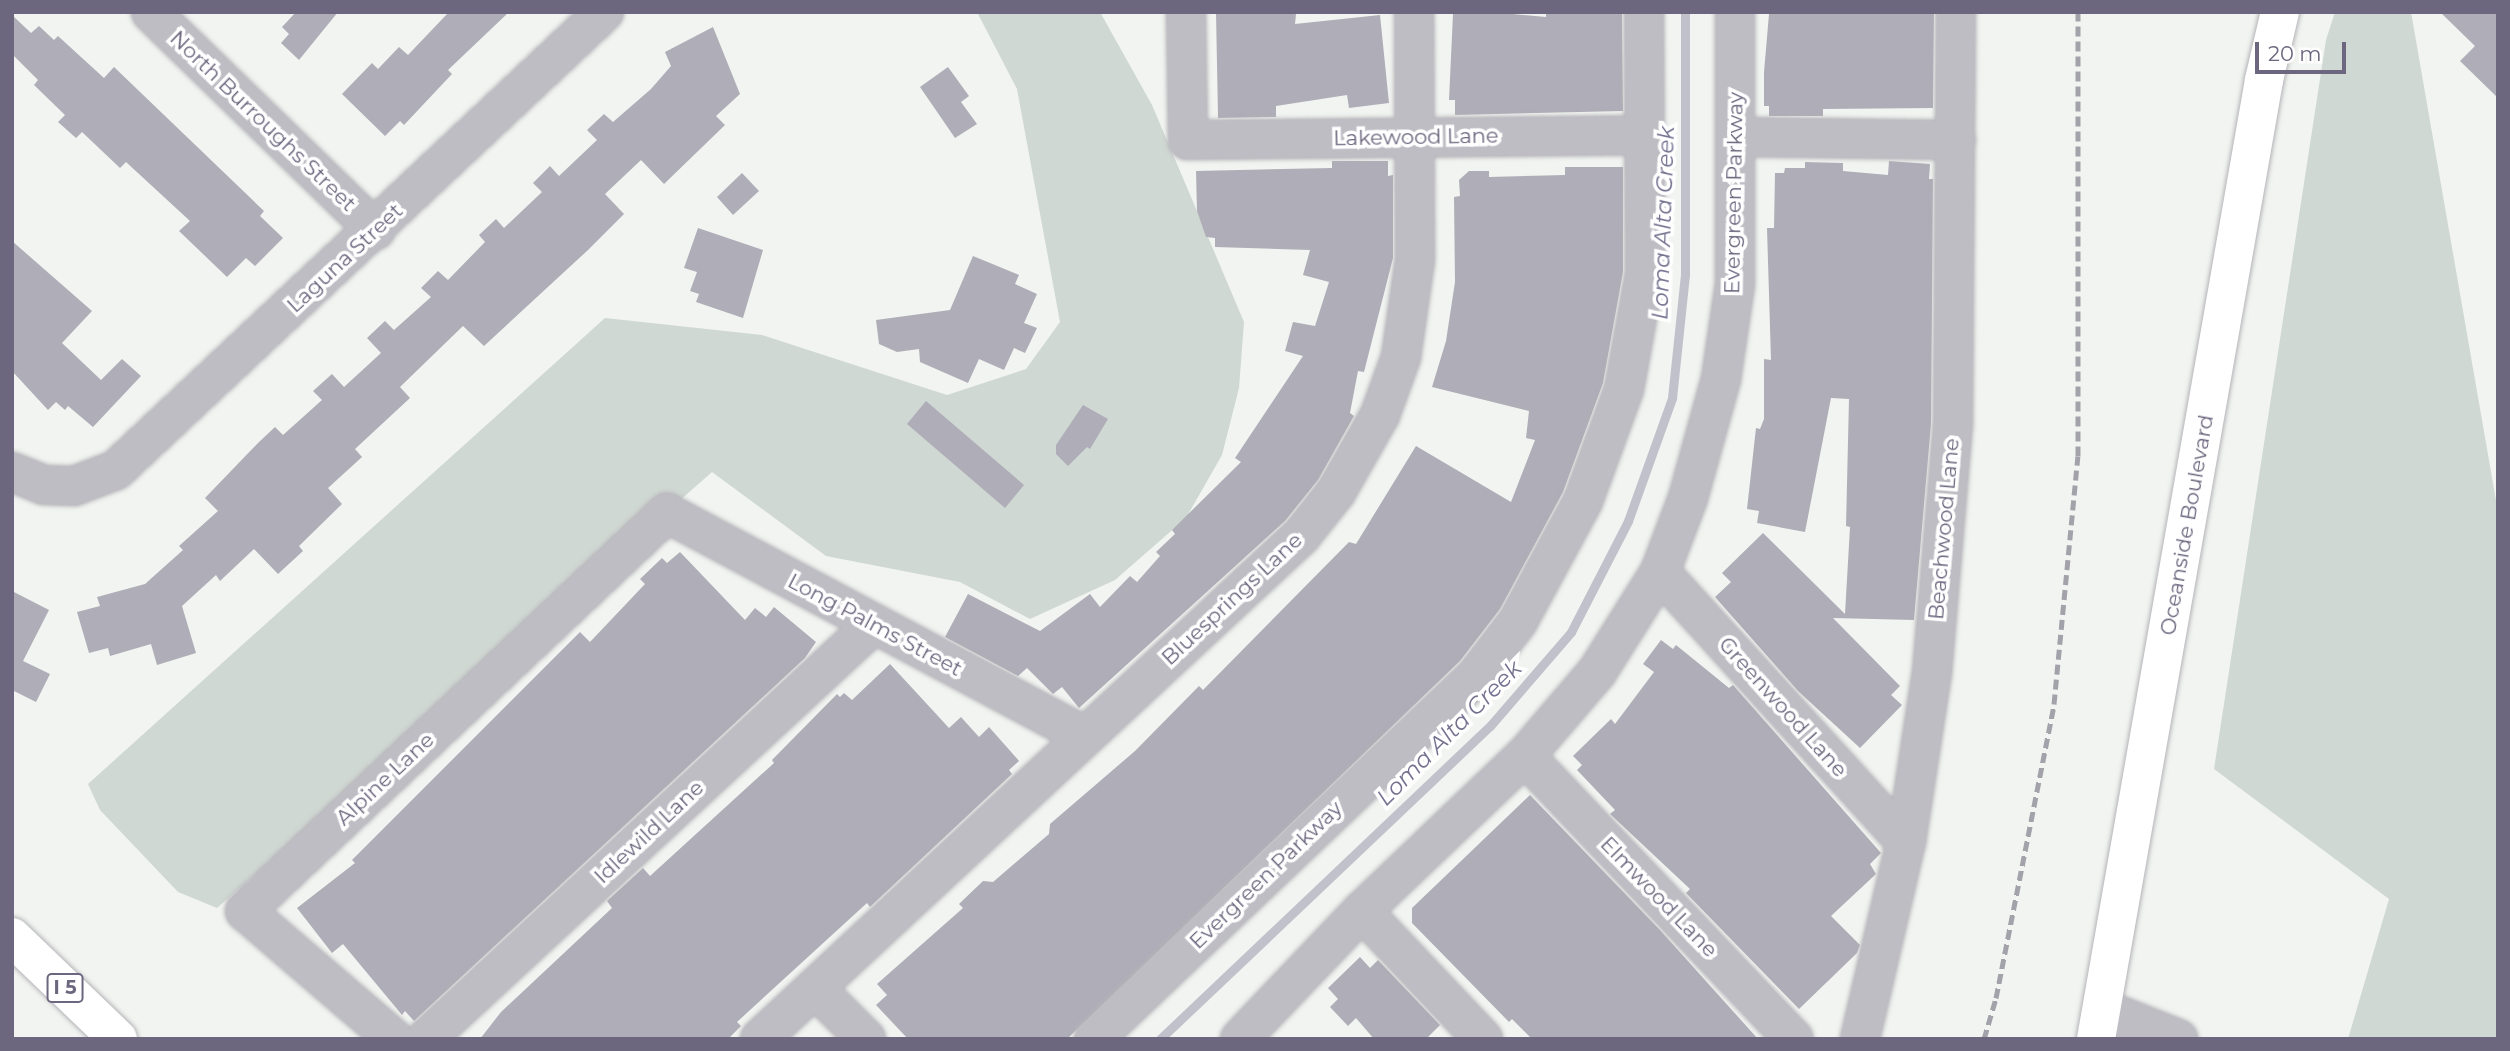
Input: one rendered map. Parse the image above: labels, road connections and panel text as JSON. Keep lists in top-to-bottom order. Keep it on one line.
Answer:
{"streets":{"main road":["Oceanside Boulevard","I 5"],"street":["North Burroughs Street","Lakewood Lane","Evergreen Parkway","Laguna Street","Beachwood Lane","Bluesprings Lane","Long Palms Street","Greenwood Lane","Alpine Lane","Idlewild Lane","Elmwood Lane"]},"crossings":[["North Burroughs Street","Laguna Street"],["Lakewood Lane","Evergreen Parkway"],["Lakewood Lane","Bluesprings Lane"],["Evergreen Parkway","Greenwood Lane"],["Evergreen Parkway","Elmwood Lane"],["Beachwood Lane","Greenwood Lane"],["Bluesprings Lane","Long Palms Street"],["Long Palms Street","Alpine Lane"],["Long Palms Street","Idlewild Lane"]],"water":["Loma Alta Creek"],"scale_bar":"20 m"}
